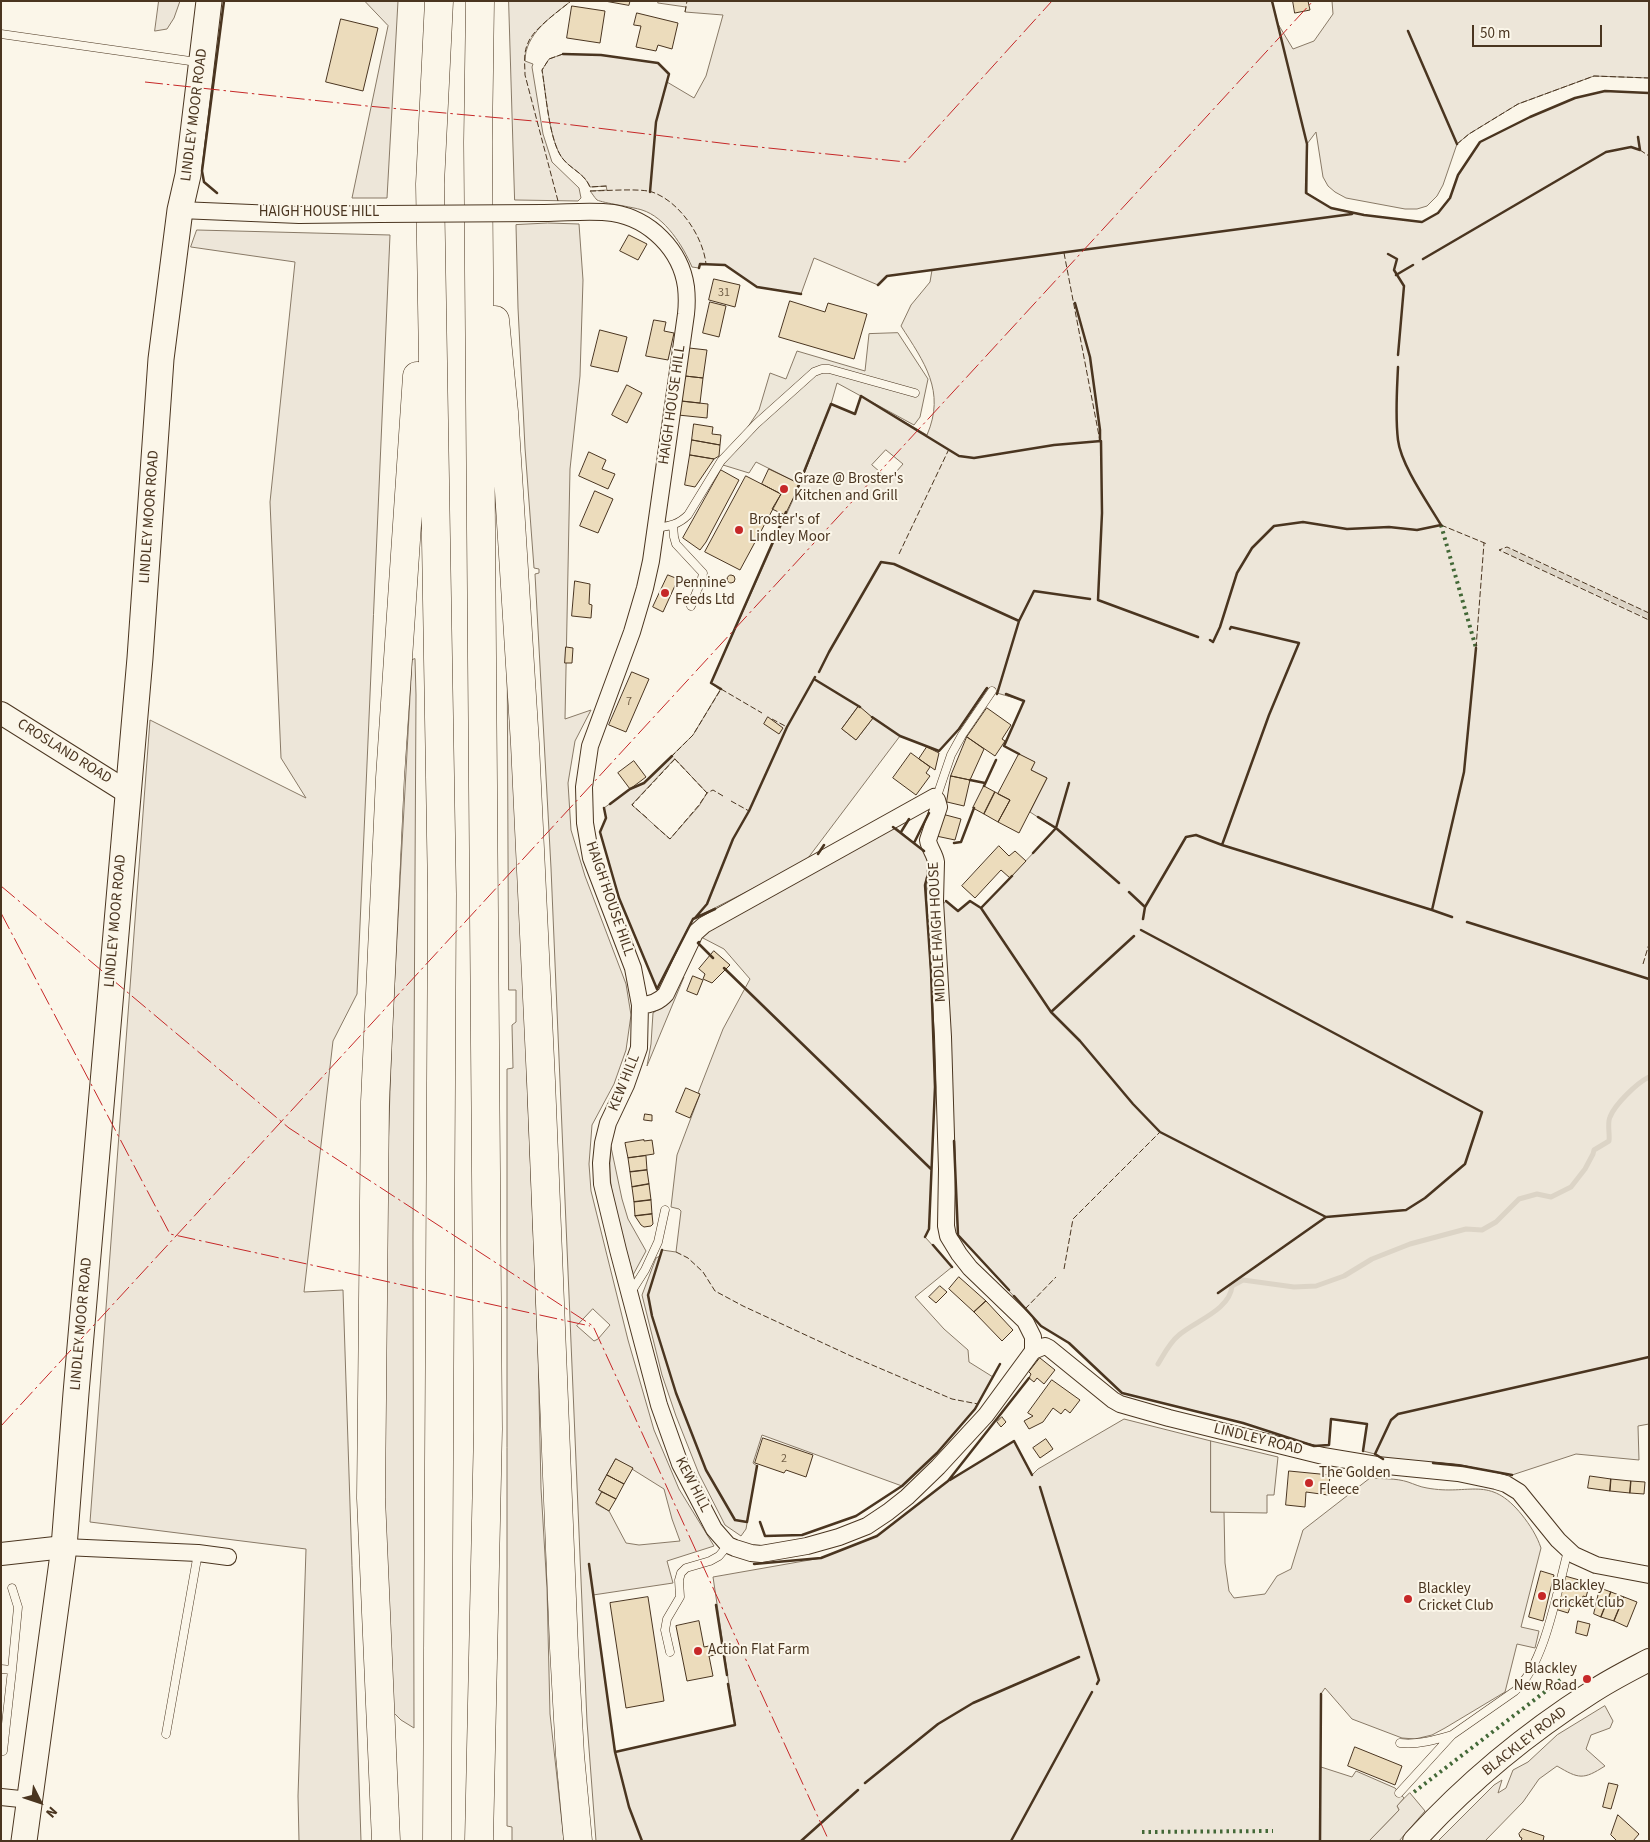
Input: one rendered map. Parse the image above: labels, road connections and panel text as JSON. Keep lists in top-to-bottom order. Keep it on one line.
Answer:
{"streets":{"main road":["LINDLEY MOOR ROAD"],"street":["HAIGH HOUSE HILL","CROSLAND ROAD","MIDDLE HAIGH HOUSE","KEW HILL","LINDLEY ROAD","BLACKLEY ROAD"]},"crossings":[["LINDLEY MOOR ROAD","HAIGH HOUSE HILL"],["LINDLEY MOOR ROAD","CROSLAND ROAD"],["HAIGH HOUSE HILL","KEW HILL"],["MIDDLE HAIGH HOUSE","LINDLEY ROAD"]],"places":["Graze @ Broster's Kitchen and Grill","Broster's of Lindley Moor","Pennine Feeds Ltd","The Golden Fleece","Blackley cricket club","Blackley Cricket Club","Action Flat Farm","Blackley New Road"],"house_numbers":["31","7","2"],"scale_bar":"50 m","north":"bottom right"}
